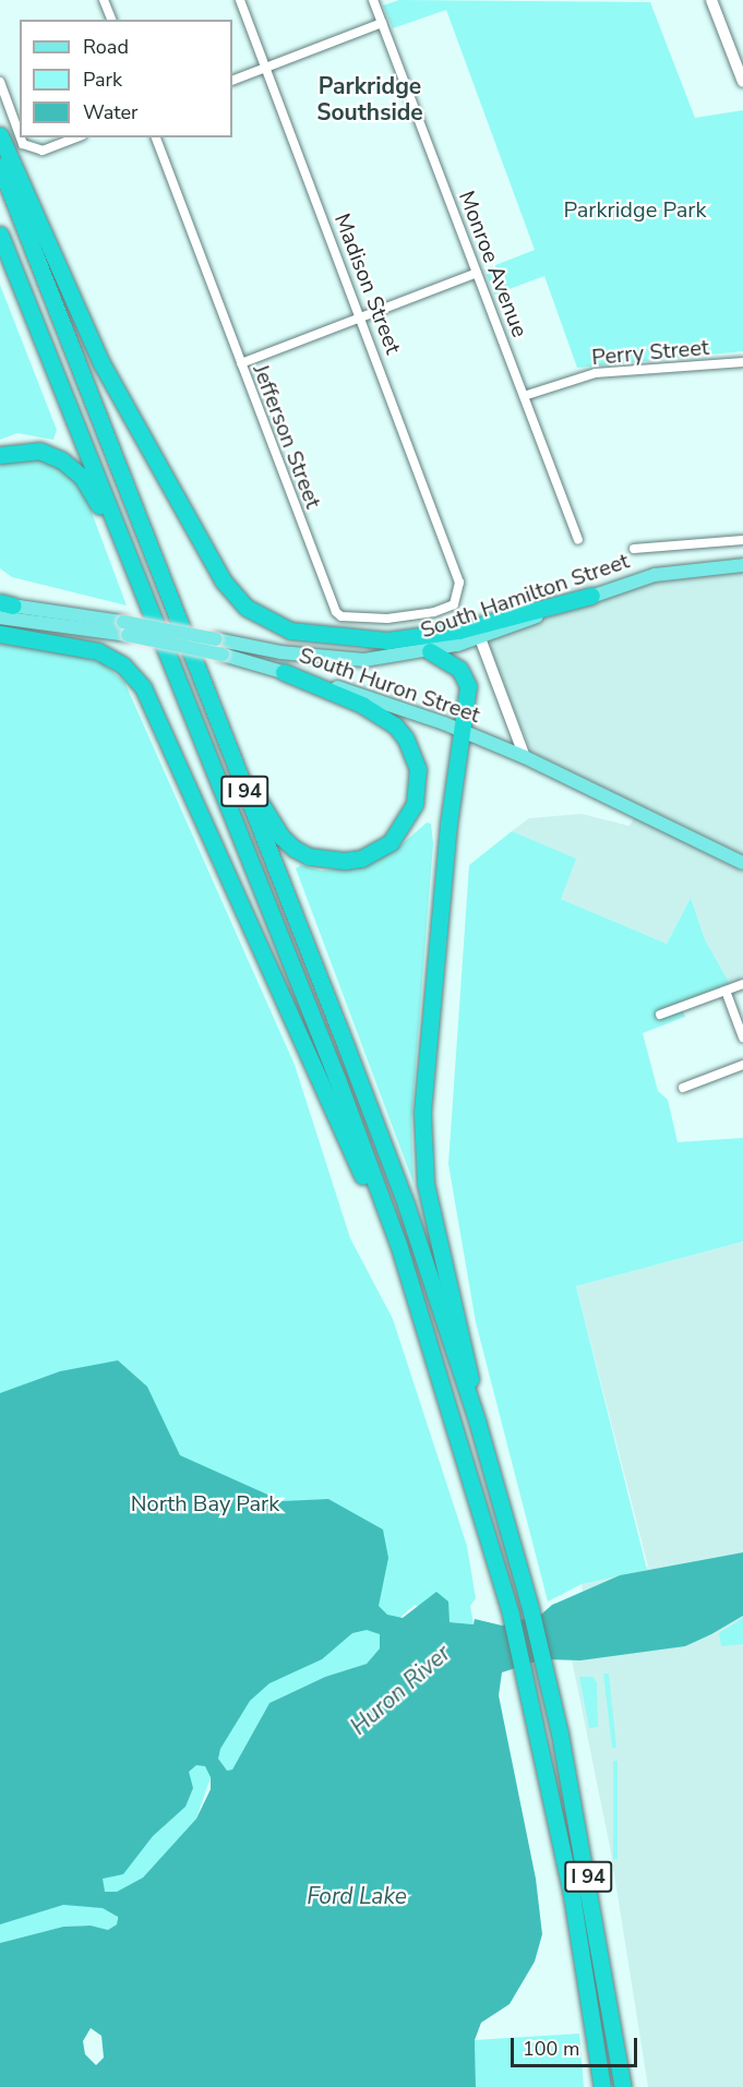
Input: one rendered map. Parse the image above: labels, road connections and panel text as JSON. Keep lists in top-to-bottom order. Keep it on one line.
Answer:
{"streets":{"highway":["I 94"],"main road":["South Hamilton Street","South Huron Street"],"street":["Monroe Avenue","Madison Street","Perry Street","Jefferson Street"]},"crossings":[["Monroe Avenue","Perry Street"],["Madison Street","Jefferson Street"],["South Hamilton Street","South Huron Street"]],"districts":["Parkridge Southside"],"water":["Huron River","Ford Lake"],"parks":["Parkridge Park","North Bay Park"],"legend":["Road","Park","Water"],"scale_bar":"100 m"}
